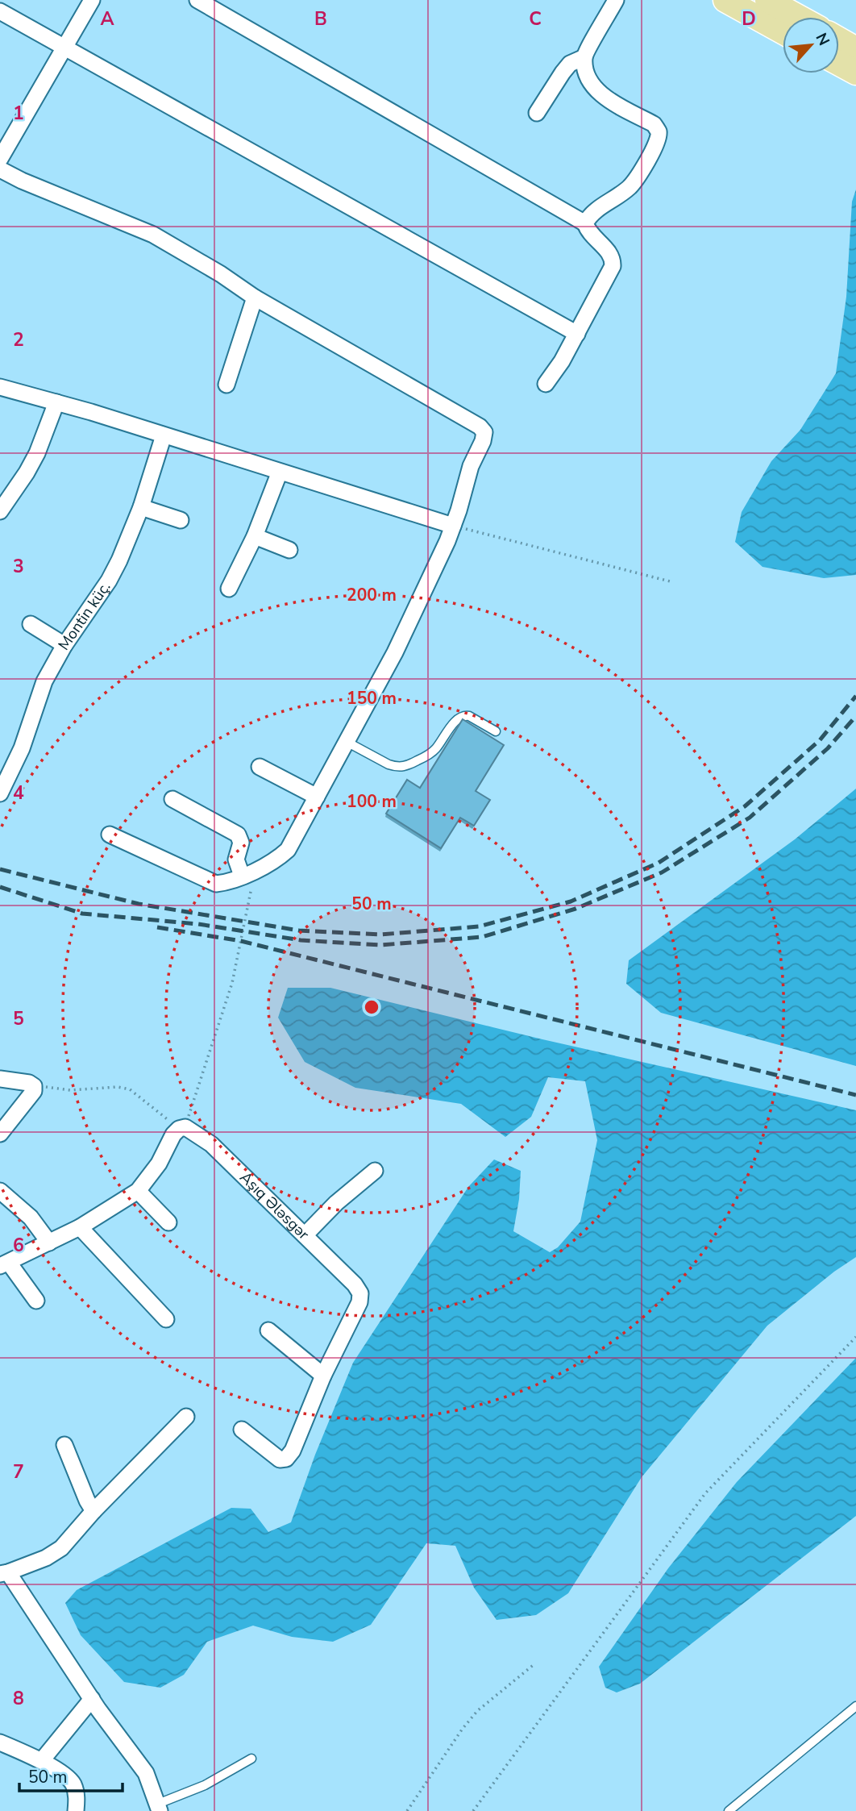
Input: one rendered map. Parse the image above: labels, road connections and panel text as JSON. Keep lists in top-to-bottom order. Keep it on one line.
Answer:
{"streets":{"street":["Montin küç.","Aşıq Ələsgər"]},"scale_bar":"50 m","north":"top right","grid":{"columns":["A","B","C","D"],"rows":["1","2","3","4","5","6","7","8"]},"rings":["200 m","150 m","100 m","50 m"]}
